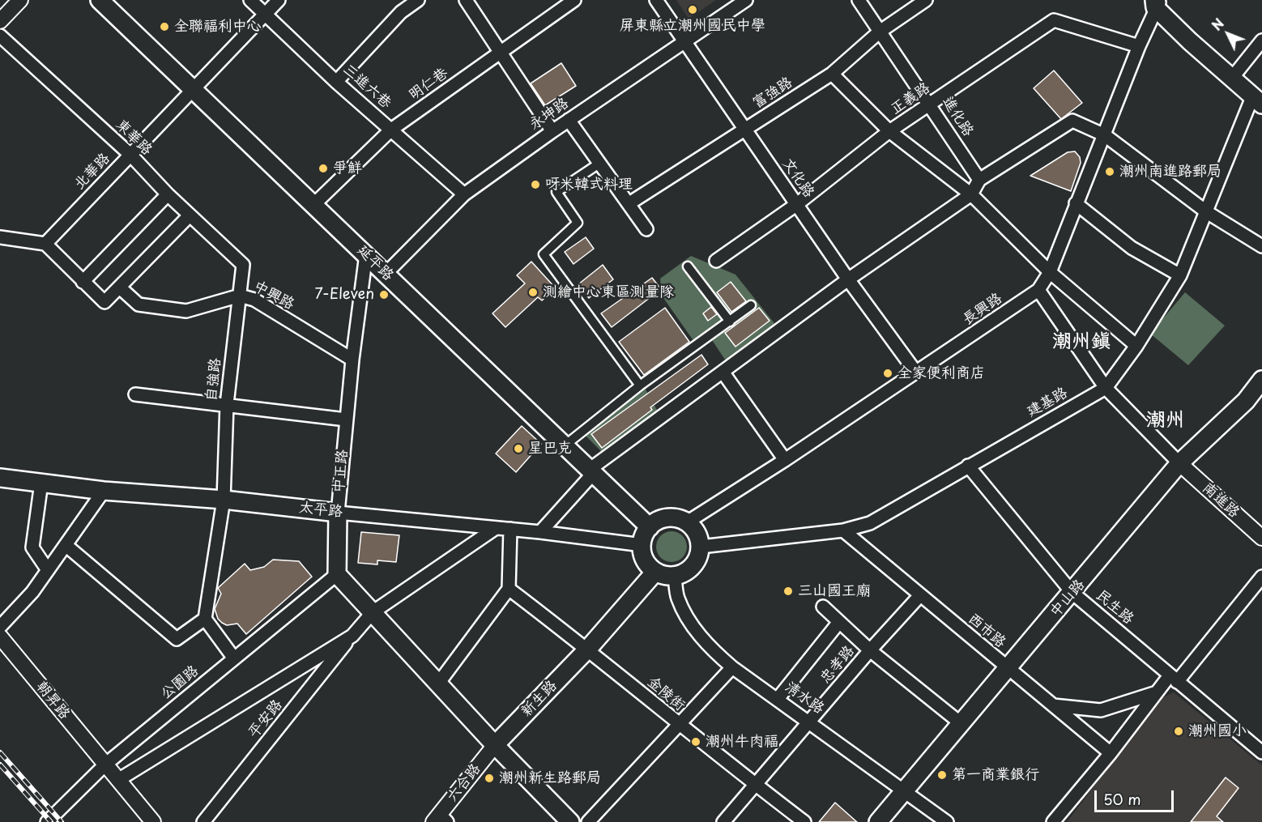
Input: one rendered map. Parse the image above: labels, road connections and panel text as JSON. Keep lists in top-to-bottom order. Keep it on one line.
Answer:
{"streets":{"main road":["延平路","中正路","太平路","中山路","新生路"],"street":["明仁巷","三進六巷","富強路","正義路","永坤路","進化路","東華路","北華路","文化路","中興路","長興路","自強路","建基路","南進路","民生路","西市路","忠孝路","公園路","金陵街","清水路","朝昇路","平安路","六合路"]},"crossings":[["明仁巷","三進六巷"],["明仁巷","延平路"],["三進六巷","永坤路"],["三進六巷","北華路"],["富強路","進化路"],["富強路","文化路"],["正義路","進化路"],["正義路","文化路"],["正義路","長興路"],["永坤路","文化路"],["永坤路","延平路"],["東華路","北華路"],["東華路","自強路"],["北華路","延平路"],["文化路","長興路"],["延平路","長興路"],["延平路","建基路"],["延平路","中正路"],["延平路","太平路"],["延平路","清水路"],["延平路","新生路"],["中興路","自強路"],["中興路","中正路"],["長興路","建基路"],["長興路","太平路"],["長興路","清水路"],["長興路","新生路"],["自強路","太平路"],["建基路","太平路"],["建基路","民生路"],["建基路","西市路"],["建基路","清水路"],["建基路","新生路"],["中正路","太平路"],["中正路","公園路"],["南進路","中山路"],["太平路","清水路"],["太平路","新生路"],["太平路","平安路"],["中山路","民生路"],["中山路","西市路"],["中山路","清水路"],["西市路","忠孝路"],["忠孝路","金陵街"],["忠孝路","清水路"],["公園路","朝昇路"],["金陵街","新生路"],["清水路","新生路"],["新生路","六合路"]],"districts":["潮州鎮","潮州"],"places":["屏東縣立潮州國民中學","全聯福利中心","爭鮮","潮州南進路郵局","呀米韓式料理","測繪中心東區測量隊","7-Eleven","全家便利商店","星巴克","三山國王廟","潮州國小","潮州牛肉福","第一商業銀行","潮州新生路郵局"],"scale_bar":"50 m","north":"top left"}
